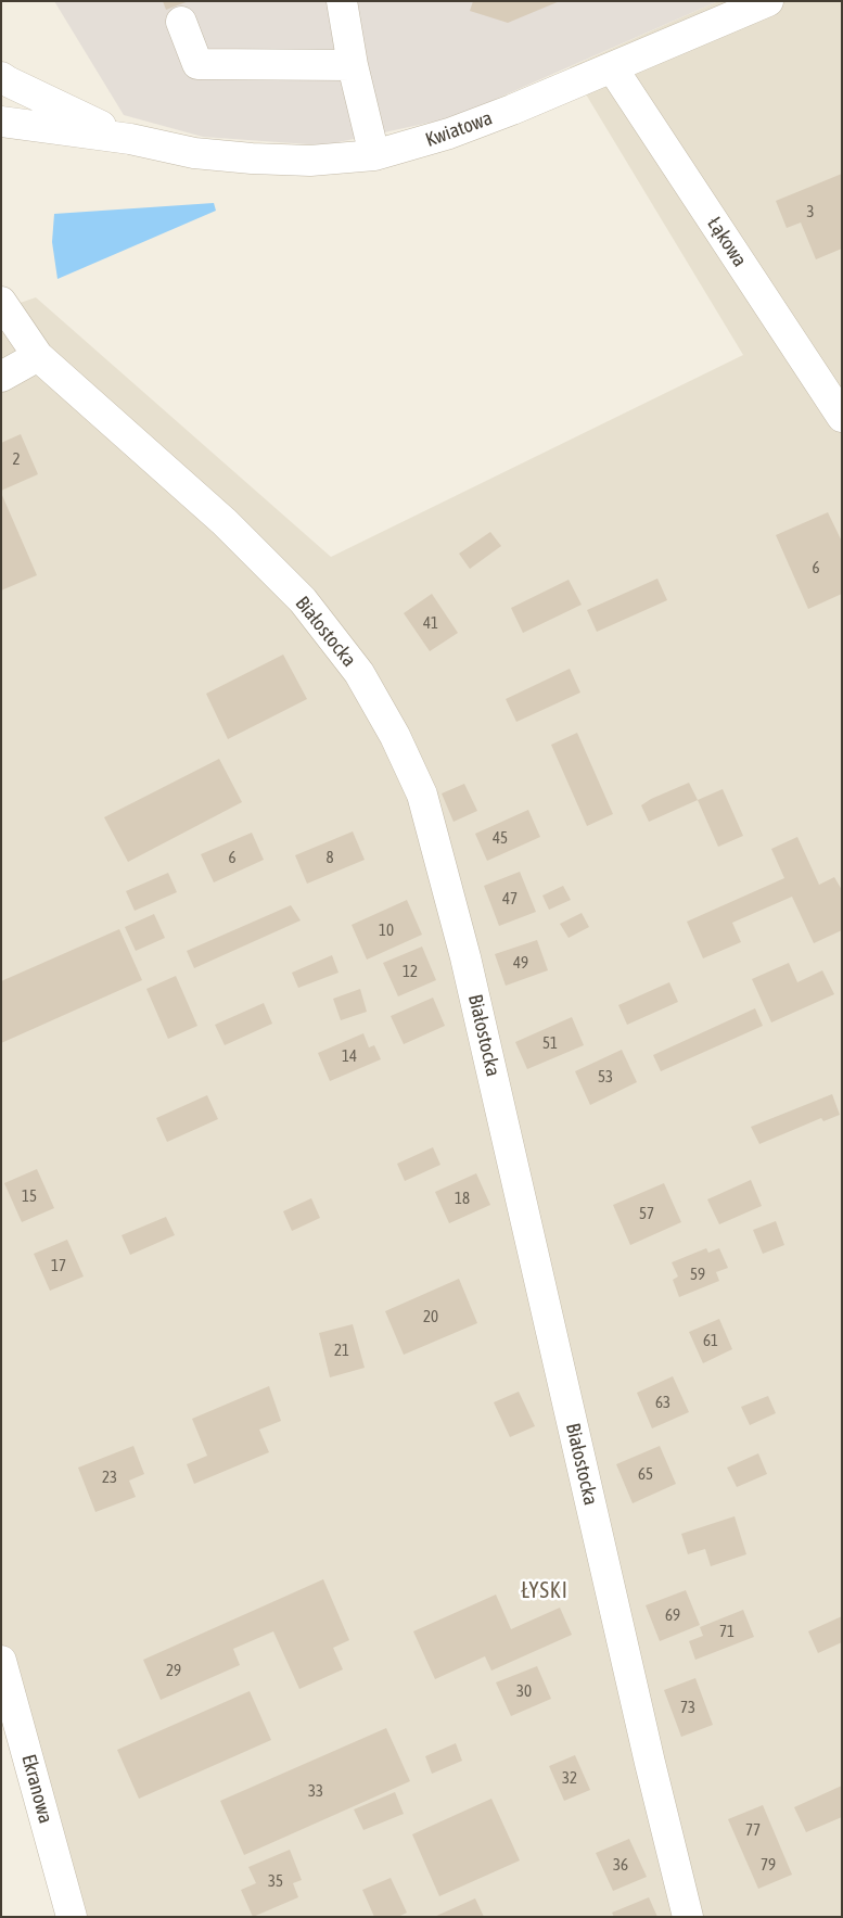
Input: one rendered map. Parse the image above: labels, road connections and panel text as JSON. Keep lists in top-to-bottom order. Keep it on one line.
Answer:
{"streets":{"street":["Kwiatowa","Łąkowa","Białostocka","Ekranowa"]},"crossings":[["Kwiatowa","Łąkowa"]],"districts":["ŁYSKI"],"house_numbers":["3","2","6","41","45","6","8","47","10","49","12","51","14","53","15","18","57","17","59","20","61","21","63","65","23","69","71","29","30","73","32","33","77","36","79","35"]}
